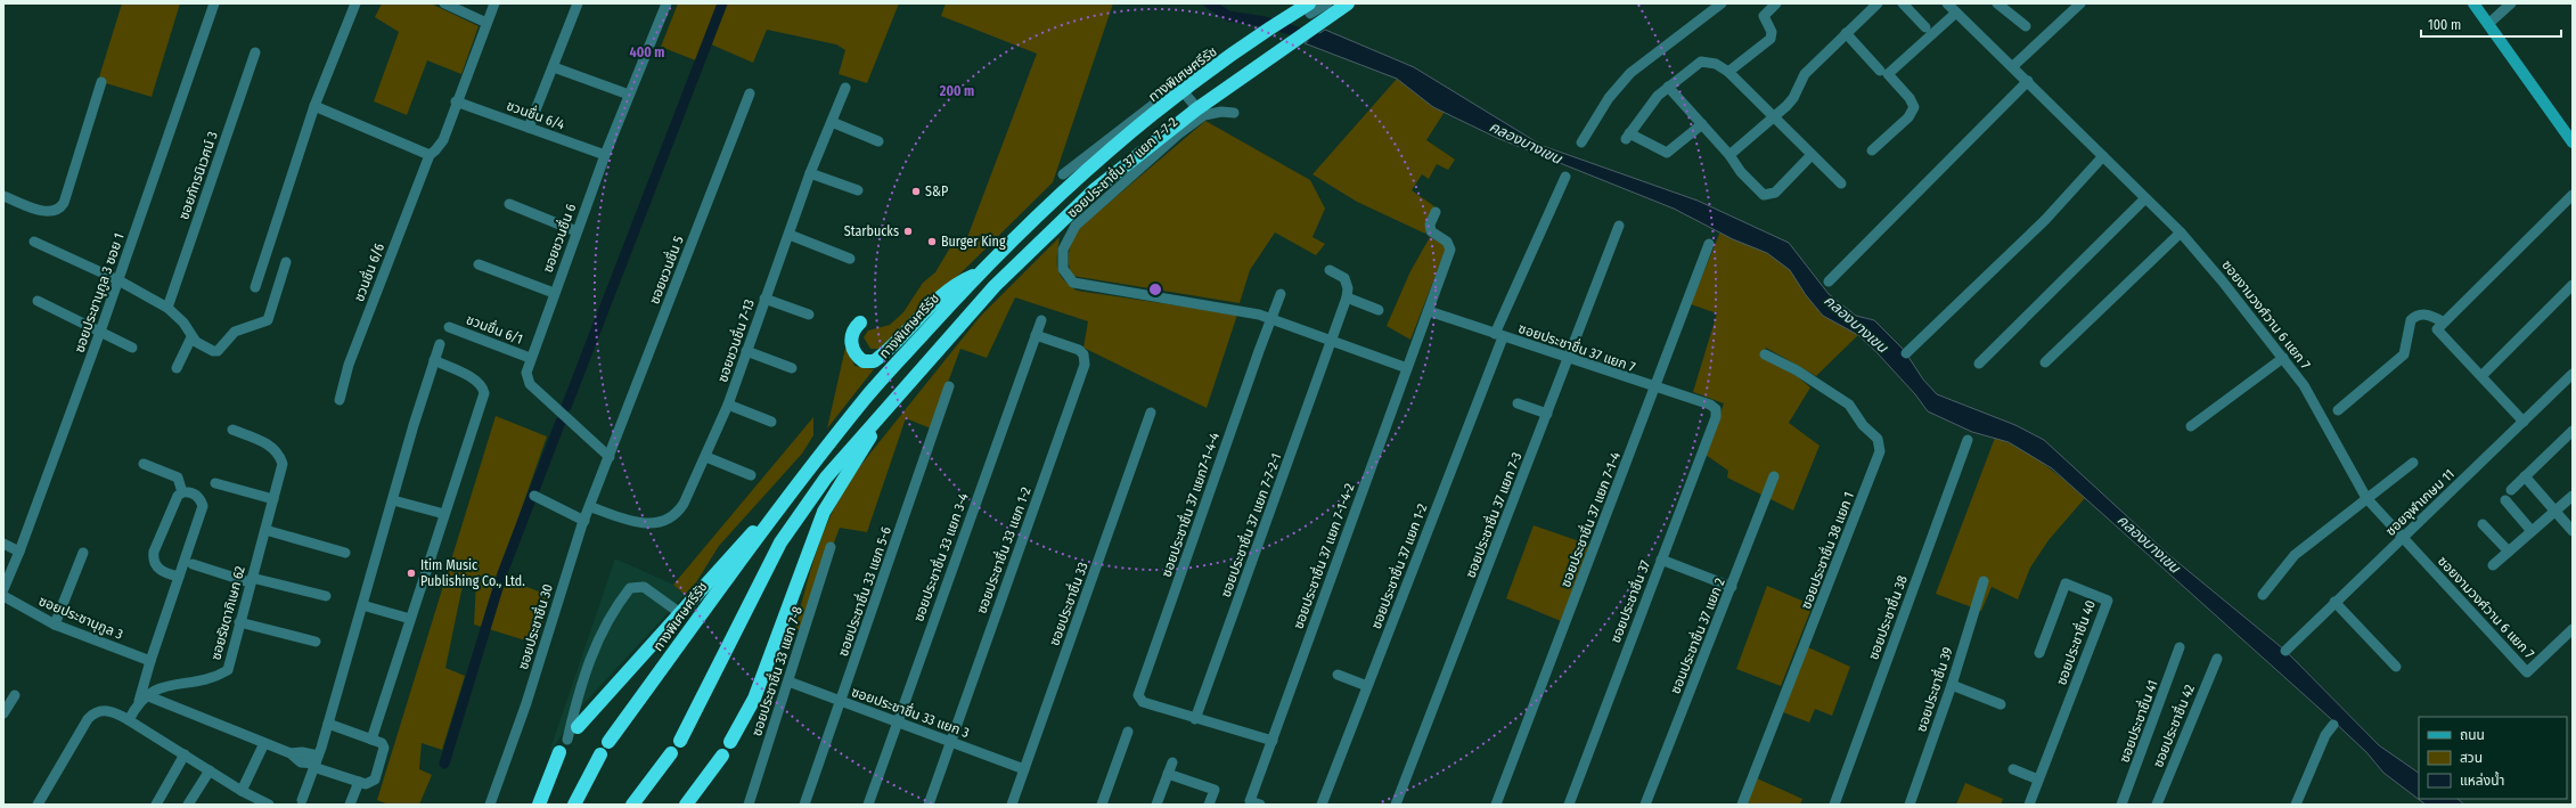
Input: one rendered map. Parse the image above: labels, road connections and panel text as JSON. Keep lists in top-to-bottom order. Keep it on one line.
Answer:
{"streets":{"highway":["ทางพิเศษศรีรัช"],"street":["ชวนชื่น 6/4","ซอยประชาชื่น 37 แยก 7-7-2","ซอยภัทรนิเวศน์ 3","ซอยชวนชื่น 6","ซอยชวนชื่น 5","ชวนชื่น 6/6","ซอยประชานุกูล 3 ซอย 1","ซอยงามวงศ์วาน 6 แยก 7","ชวนชื่น 6/1","ซอยชวนชื่น 7-13","ซอยประชาชื่น 37 แยก 7","ซอยจุฬาเกษม 11","ซอยประชาชื่น 37 แยก7-1-4-4","ซอยประชาชื่น 37 แยก 7-3","ซอยประชาชื่น 37 แยก 7-1-4","ซอยประชาชื่น 37 แยก 7-7-2-1","ซอยประชาชื่น 33 แยก 1-2","ซอยประชาชื่น 38 แยก 1","ซอยประชาชื่น 37 แยก 7-1-4-2","ซอยประชาชื่น 33 แยก 3-4","ซอยประชาชื่น 37 แยก 1-2","ซอยประชาชื่น 33 แยก 5-6","ซอยประชาชื่น 37","ซอยประชาชื่น 33","ซอยรัชดาภิเษก 62","ซอยประชานุกูล 3","ซอยประชาชื่น 38","ซอยประชาชื่น 30","ซอนประชาชื่น 37 แยก 2","ซอยประชาชื่น 40","ซอยประชาชื่น 33 แยก 7-8","ซอยประชาชื่น 39","ซอยประชาชื่น 33 แยก 3","ซอยประชาชื่น 41","ซอยประชาชื่น 42"]},"crossings":[["ชวนชื่น 6/4","ซอยชวนชื่น 6"],["ซอยประชาชื่น 37 แยก 7-7-2","ซอยประชาชื่น 37 แยก7-1-4-4"],["ซอยประชาชื่น 37 แยก 7-7-2","ซอยประชาชื่น 37 แยก 7-7-2-1"],["ซอยประชาชื่น 37 แยก 7-7-2","ซอยประชาชื่น 37 แยก 7-1-4-2"],["ซอยชวนชื่น 6","ซอยชวนชื่น 5"],["ซอยชวนชื่น 6","ชวนชื่น 6/1"],["ซอยชวนชื่น 6","ซอยประชาชื่น 30"],["ซอยชวนชื่น 5","ซอยประชาชื่น 30"],["ซอยงามวงศ์วาน 6 แยก 7","ซอยจุฬาเกษม 11"],["ซอยชวนชื่น 7-13","ซอยประชาชื่น 30"],["ซอยประชาชื่น 37 แยก 7","ซอยประชาชื่น 37 แยก 7-3"],["ซอยประชาชื่น 37 แยก 7","ซอยประชาชื่น 37 แยก 7-1-4"],["ซอยประชาชื่น 37 แยก 7","ซอยประชาชื่น 37 แยก 7-1-4-2"],["ซอยประชาชื่น 37 แยก 7","ซอยประชาชื่น 37 แยก 1-2"],["ซอยประชาชื่น 37 แยก 7","ซอยประชาชื่น 37"],["ซอยประชาชื่น 37 แยก7-1-4-4","ซอยประชาชื่น 37 แยก 7-7-2-1"],["ซอยประชาชื่น 33 แยก 1-2","ซอยประชาชื่น 33 แยก 3-4"],["ซอยประชาชื่น 33 แยก 1-2","ซอยประชาชื่น 33 แยก 3"],["ซอยประชาชื่น 33 แยก 3-4","ซอยประชาชื่น 33 แยก 3"],["ซอยประชาชื่น 33 แยก 5-6","ซอยประชาชื่น 33 แยก 3"],["ซอยประชาชื่น 33","ซอยประชาชื่น 33 แยก 3"],["ซอยประชาชื่น 33 แยก 7-8","ซอยประชาชื่น 33 แยก 3"]],"water":["คลองบางเขน"],"places":["S&P","Starbucks","Burger King","Itim Music Publishing Co., Ltd."],"legend":["ถนน","สวน","แหล่งน้ำ"],"scale_bar":"100 m","rings":["400 m","200 m"]}
